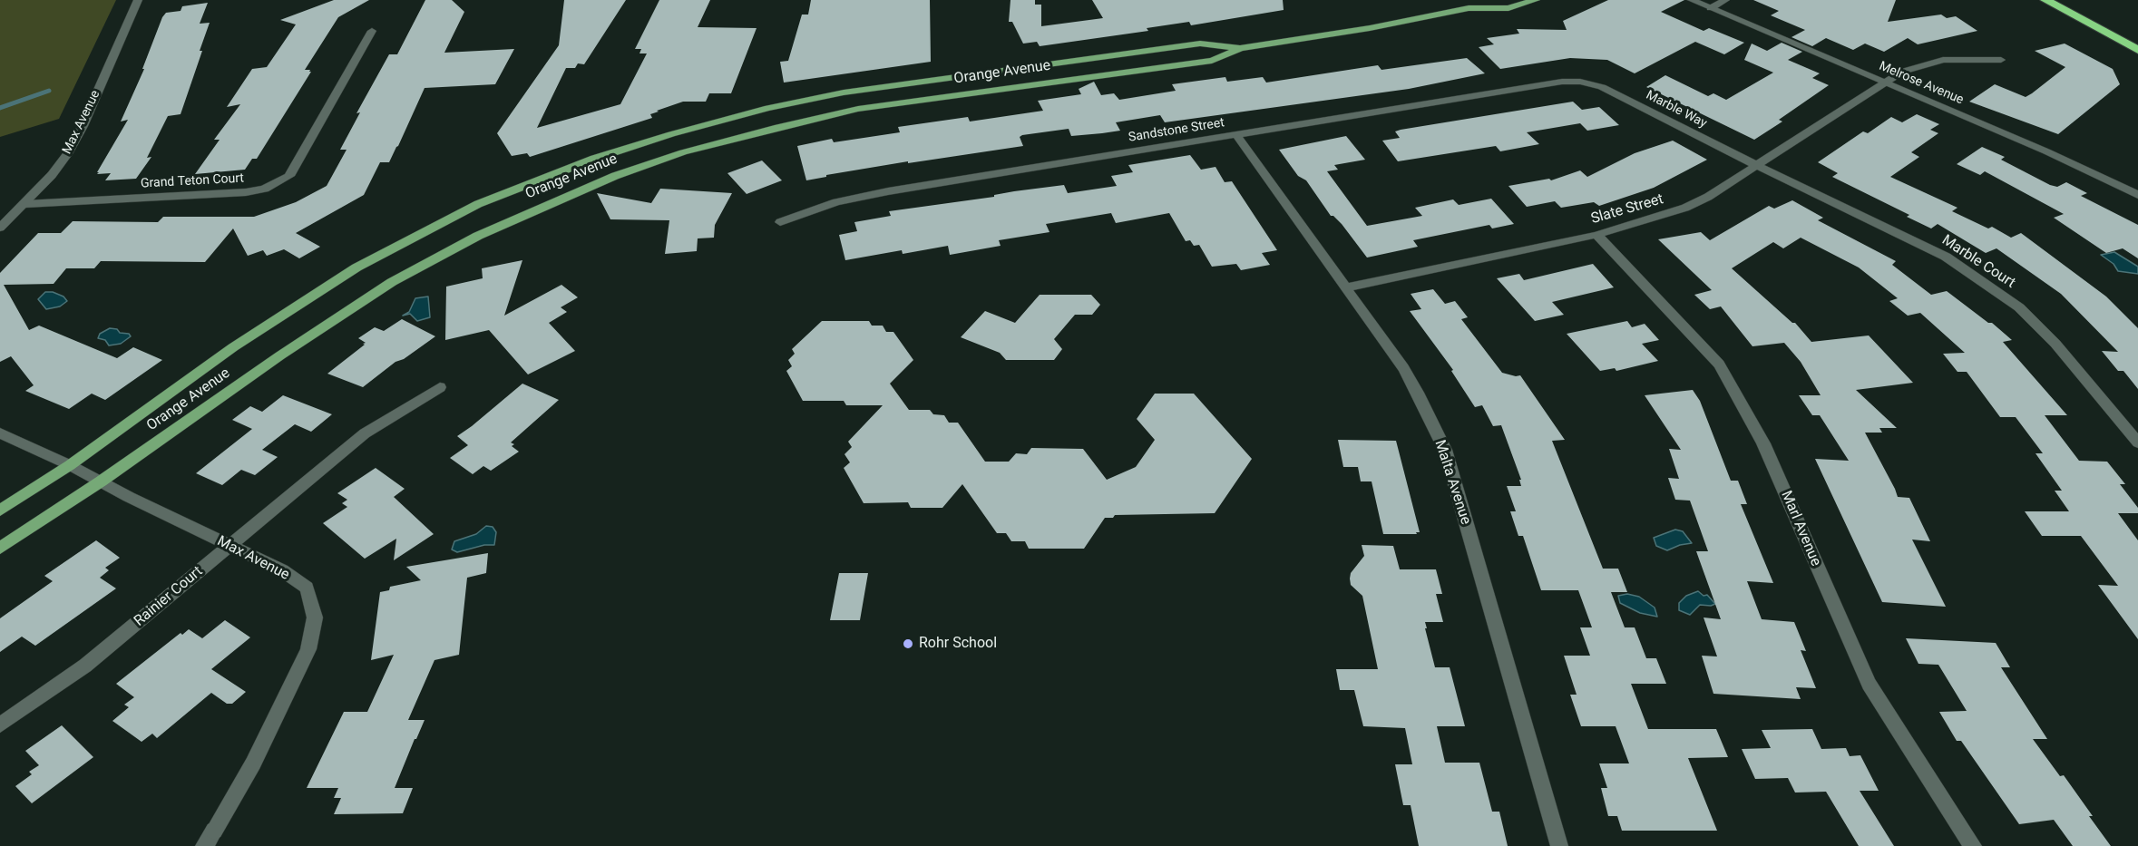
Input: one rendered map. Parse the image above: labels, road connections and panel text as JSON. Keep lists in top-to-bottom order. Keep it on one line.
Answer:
{"streets":{"main road":["Orange Avenue"],"street":["Melrose Avenue","Marble Way","Max Avenue","Sandstone Street","Grand Teton Court","Slate Street","Marble Court","Malta Avenue","Marl Avenue","Rainier Court"]},"crossings":[["Orange Avenue","Max Avenue"],["Melrose Avenue","Slate Street"],["Marble Way","Sandstone Street"],["Marble Way","Slate Street"],["Marble Way","Marble Court"],["Max Avenue","Grand Teton Court"],["Max Avenue","Rainier Court"],["Sandstone Street","Malta Avenue"],["Slate Street","Marble Court"],["Slate Street","Malta Avenue"],["Slate Street","Marl Avenue"]],"places":["Rohr School"]}
